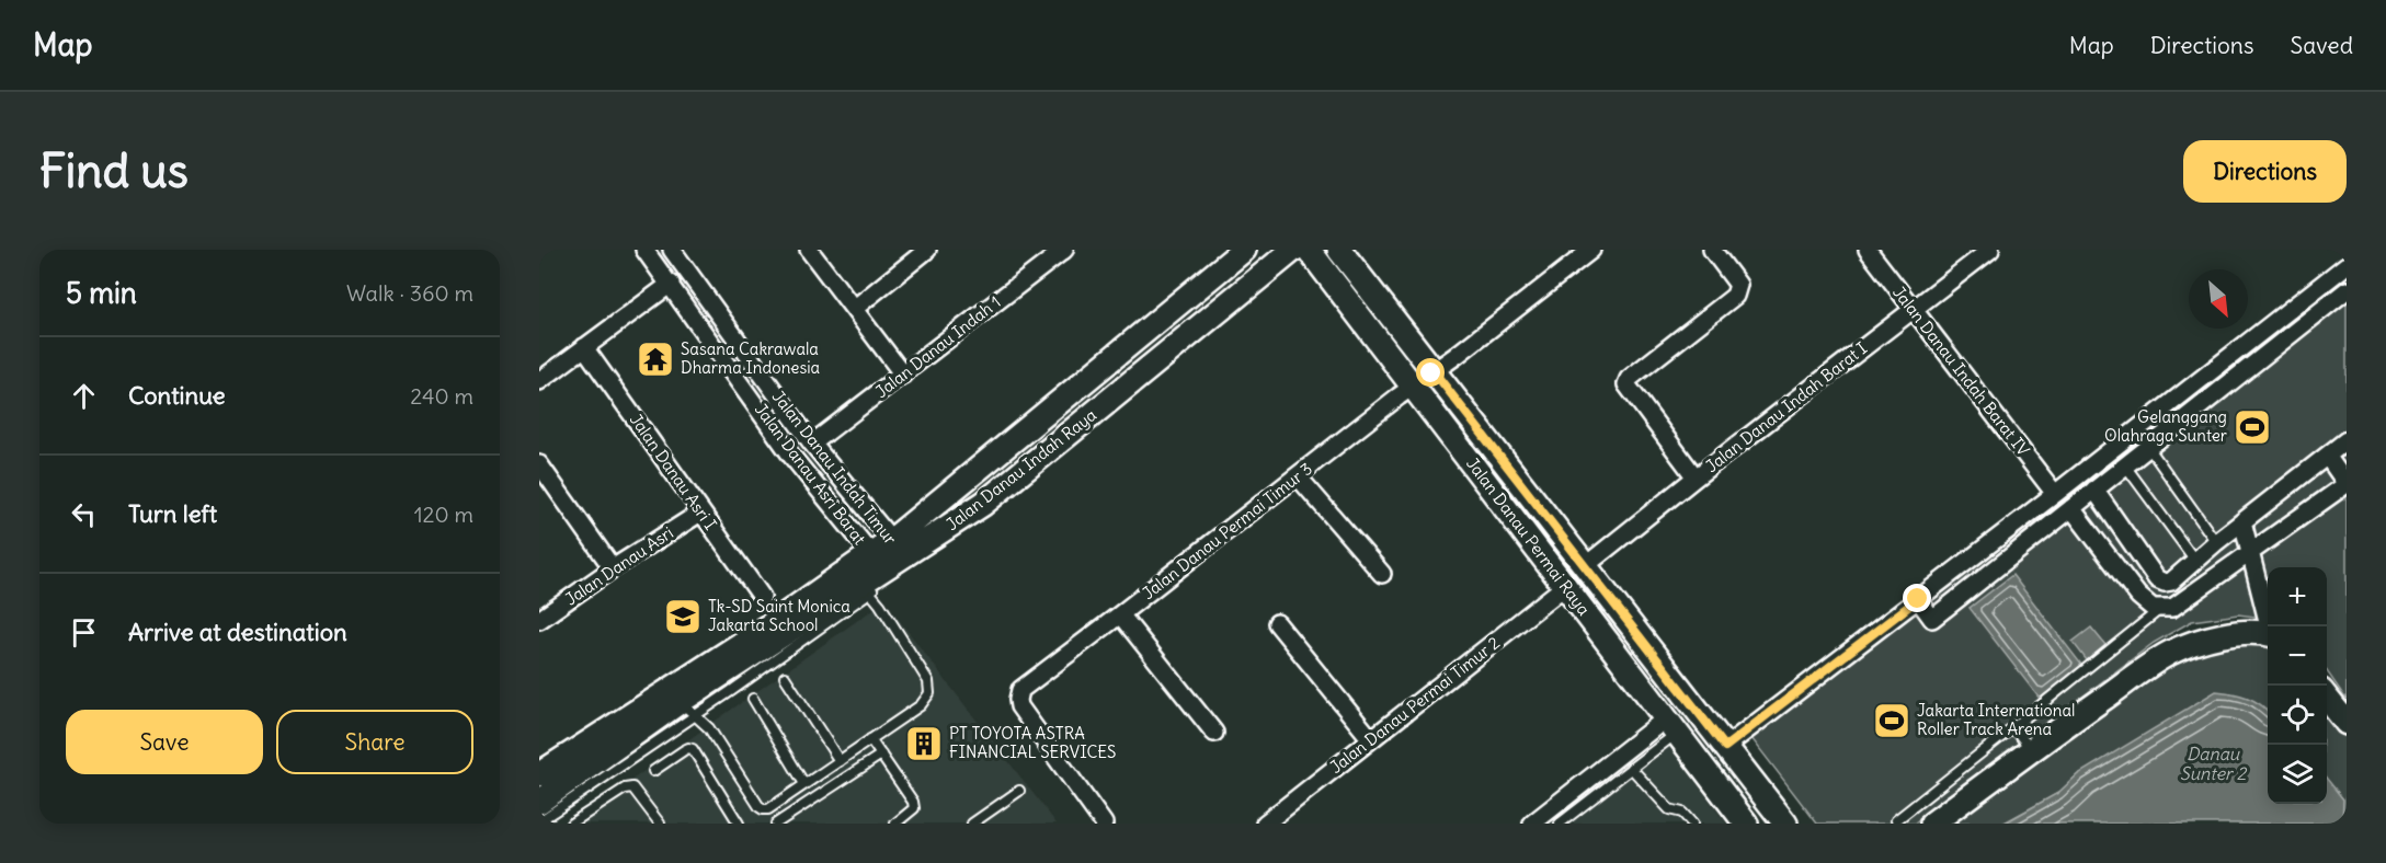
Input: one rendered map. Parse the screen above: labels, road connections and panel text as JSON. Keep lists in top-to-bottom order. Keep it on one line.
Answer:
{"streets":{"street":["Jalan Danau Indah 1","Jalan Danau Indah Barat IV","Jalan Danau Indah Barat I","Jalan Danau Indah Timur","Jalan Danau Indah Raya","Jalan Danau Asri I","Jalan Danau Asri Barat","Jalan Danau Permai Timur 3","Jalan Danau Permai Raya","Jalan Danau Asri","Jalan Danau Permai Timur 2"]},"crossings":[["Jalan Danau Indah 1","Jalan Danau Indah Timur"],["Jalan Danau Indah Barat IV","Jalan Danau Indah Barat I"],["Jalan Danau Indah Barat I","Jalan Danau Permai Raya"],["Jalan Danau Indah Timur","Jalan Danau Indah Raya"],["Jalan Danau Indah Raya","Jalan Danau Asri Barat"],["Jalan Danau Asri I","Jalan Danau Asri"],["Jalan Danau Permai Timur 3","Jalan Danau Permai Raya"],["Jalan Danau Permai Raya","Jalan Danau Permai Timur 2"]],"water":["Danau Sunter 2"],"places":{"temple":["Sasana Cakrawala Dharma Indonesia"],"sports":["Gelanggang Olahraga Sunter","Jakarta International Roller Track Arena"],"school or university":["Tk-SD Saint Monica Jakarta School"],"building":["PT TOYOTA ASTRA FINANCIAL SERVICES"]},"north":"bottom right","page":{"header":"Map","nav":["Map","Directions","Saved"],"buttons":["Directions",["Save","Share"]],"title":"Find us","heading":["5 min","Walk · 360 m"],"list":[["Continue","240 m"],["Turn left","120 m"],"Arrive at destination"],"map_buttons":["+","−"]}}
